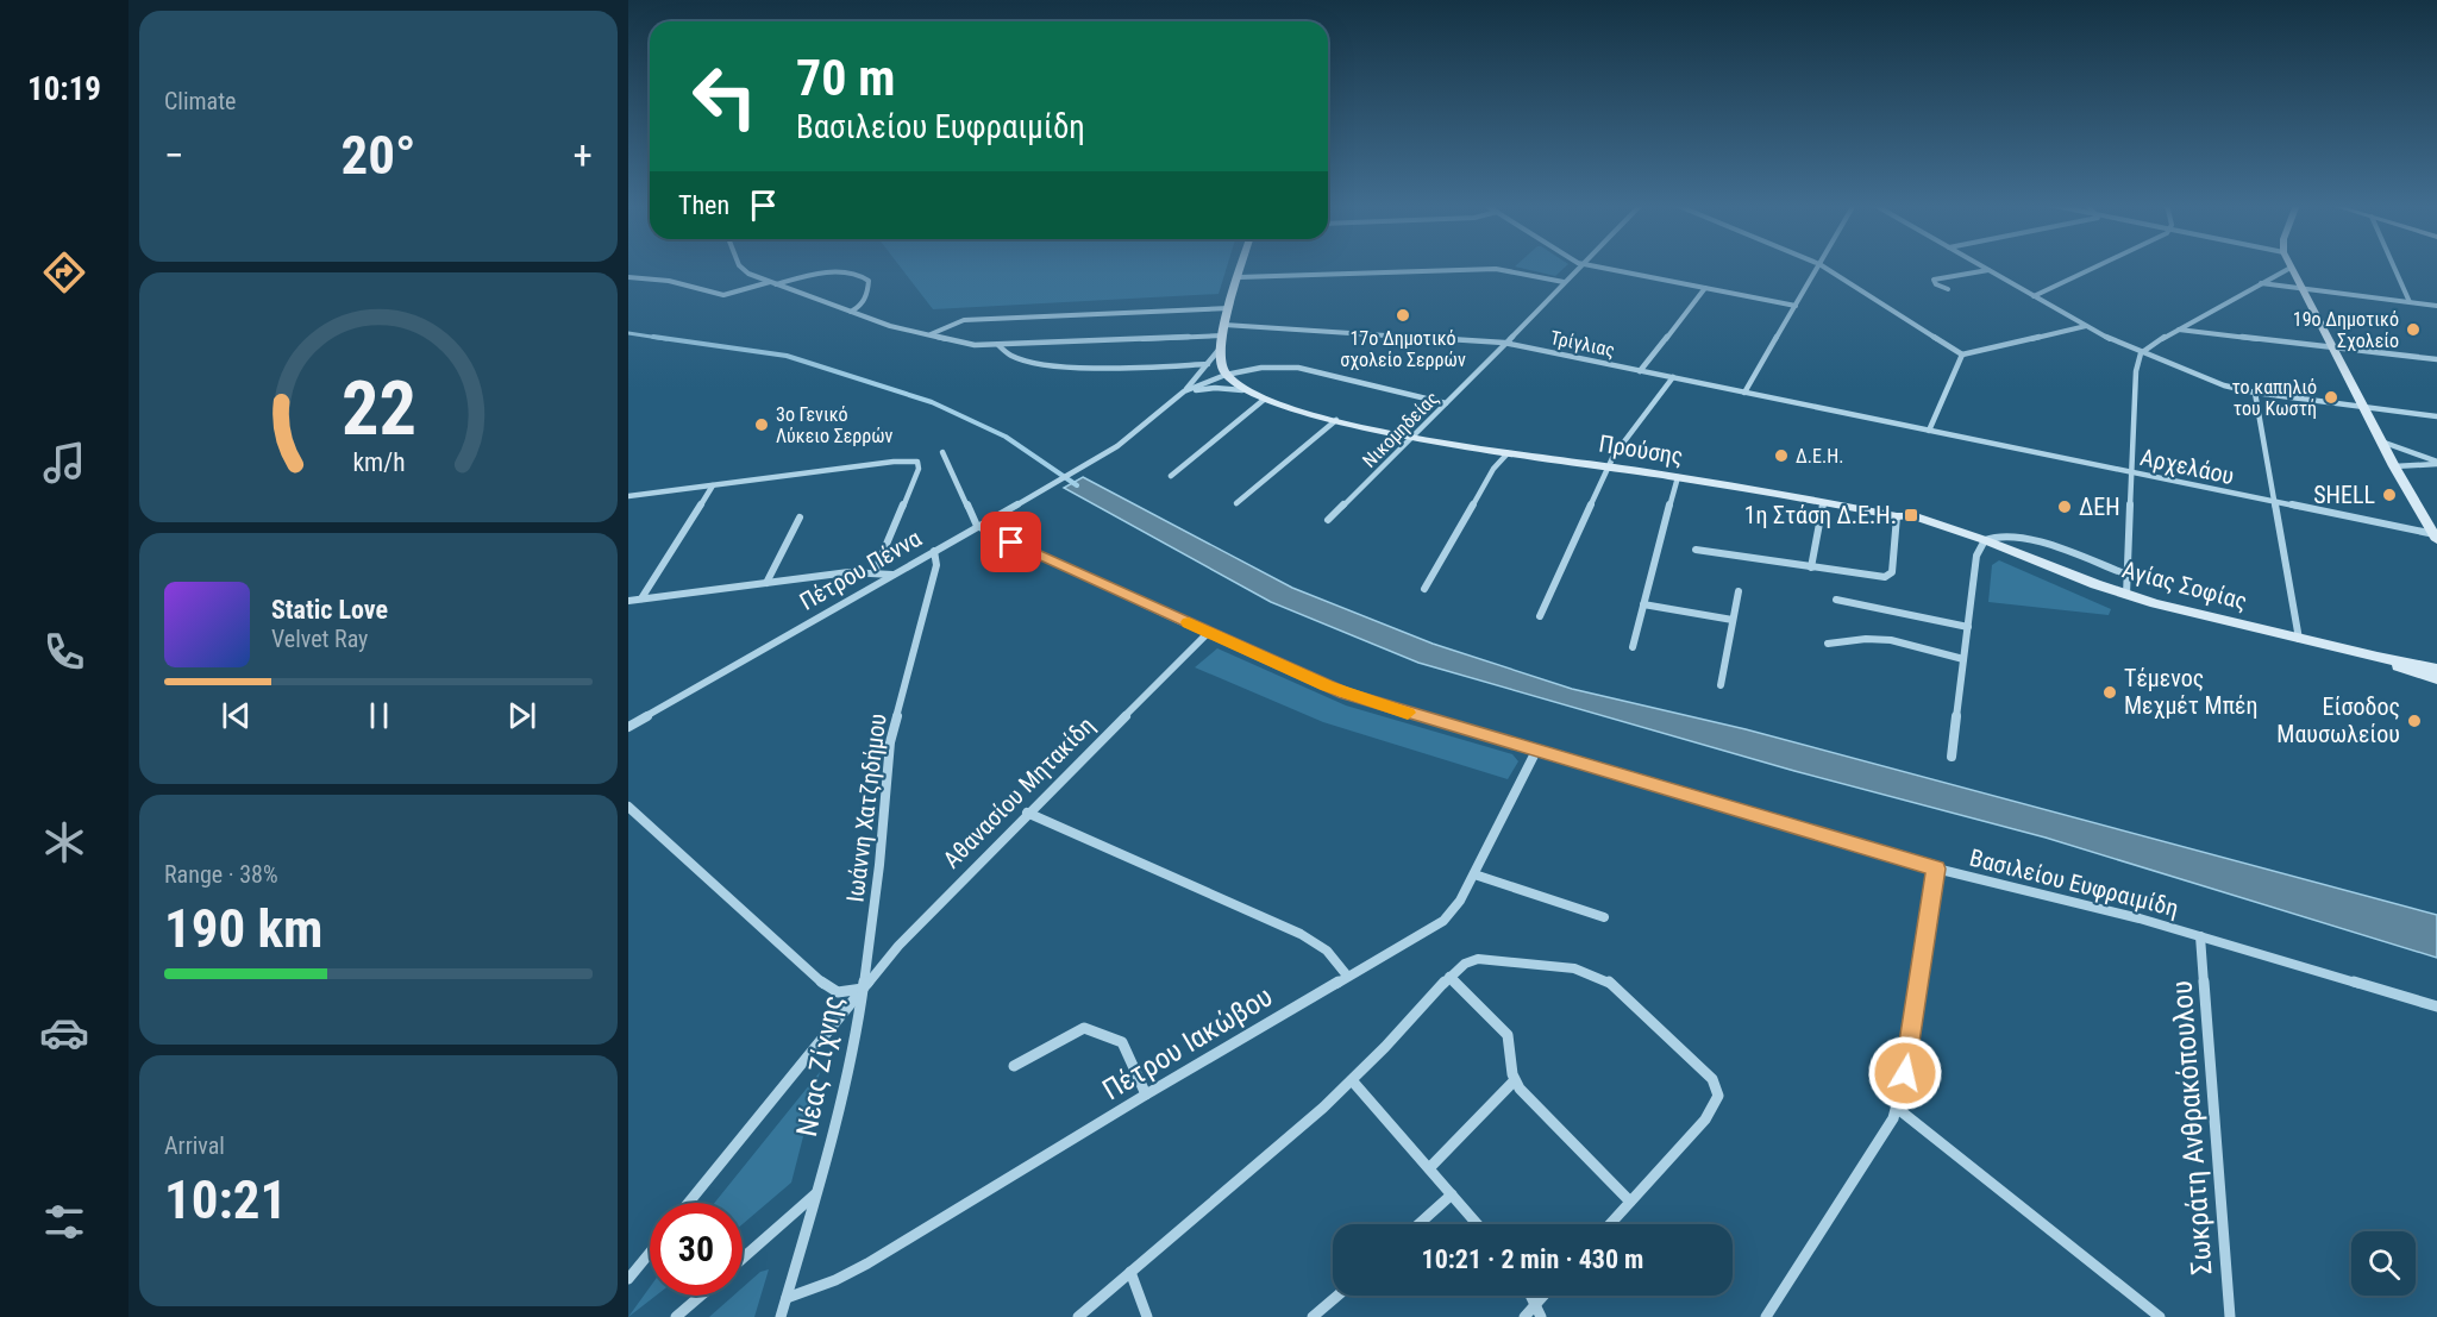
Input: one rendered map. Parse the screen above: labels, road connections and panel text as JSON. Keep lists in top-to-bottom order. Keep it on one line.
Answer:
{"streets":{"main road":["Προύσης","Αγίας Σοφίας"],"street":["Τρίγλιας","Νικομηδείας","Αρχελάου","Πέτρου Πέννα","Αθανασίου Μητακίδη","Ιωάννη Χατζηδήμου","Βασιλείου Ευφραιμίδη","Πέτρου Ιακώβου","Νέας Ζίχνης","Σωκράτη Ανθρακόπουλου"]},"crossings":[["Τρίγλιας","Νικομηδείας"],["Τρίγλιας","Αρχελάου"],["Νικομηδείας","Προύσης"],["Προύσης","Αγίας Σοφίας"],["Πέτρου Πέννα","Ιωάννη Χατζηδήμου"],["Πέτρου Πέννα","Βασιλείου Ευφραιμίδη"],["Αθανασίου Μητακίδη","Ιωάννη Χατζηδήμου"],["Αθανασίου Μητακίδη","Βασιλείου Ευφραιμίδη"],["Αθανασίου Μητακίδη","Νέας Ζίχνης"],["Ιωάννη Χατζηδήμου","Νέας Ζίχνης"],["Βασιλείου Ευφραιμίδη","Πέτρου Ιακώβου"],["Βασιλείου Ευφραιμίδη","Σωκράτη Ανθρακόπουλου"],["Πέτρου Ιακώβου","Νέας Ζίχνης"]],"places":{"other":["17ο Δημοτικό σχολείο Σερρών","19ο Δημοτικό Σχολείο","το καπηλιό του Κωστή","3ο Γενικό Λύκειο Σερρών","Δ.Ε.Η.","SHELL","ΔΕΗ","Τέμενος Μεχμέτ Μπέη","Είσοδος Μαυσωλείου"],"transit":["1η Στάση Δ.Ε.Η."]},"page":{"tabs":"10:19","tile":["Climate",["Range · 38%","190 km"],["Arrival","10:21"]],"turn":["70 m","Βασιλείου Ευφραιμίδη"],"heat":["−","20°","+"],"then":"Then","song":["Static Love","Velvet Ray"],"limit":"30","trip":"10:21 · 2 min · 430 m","gauge":["22","km/h"]}}
